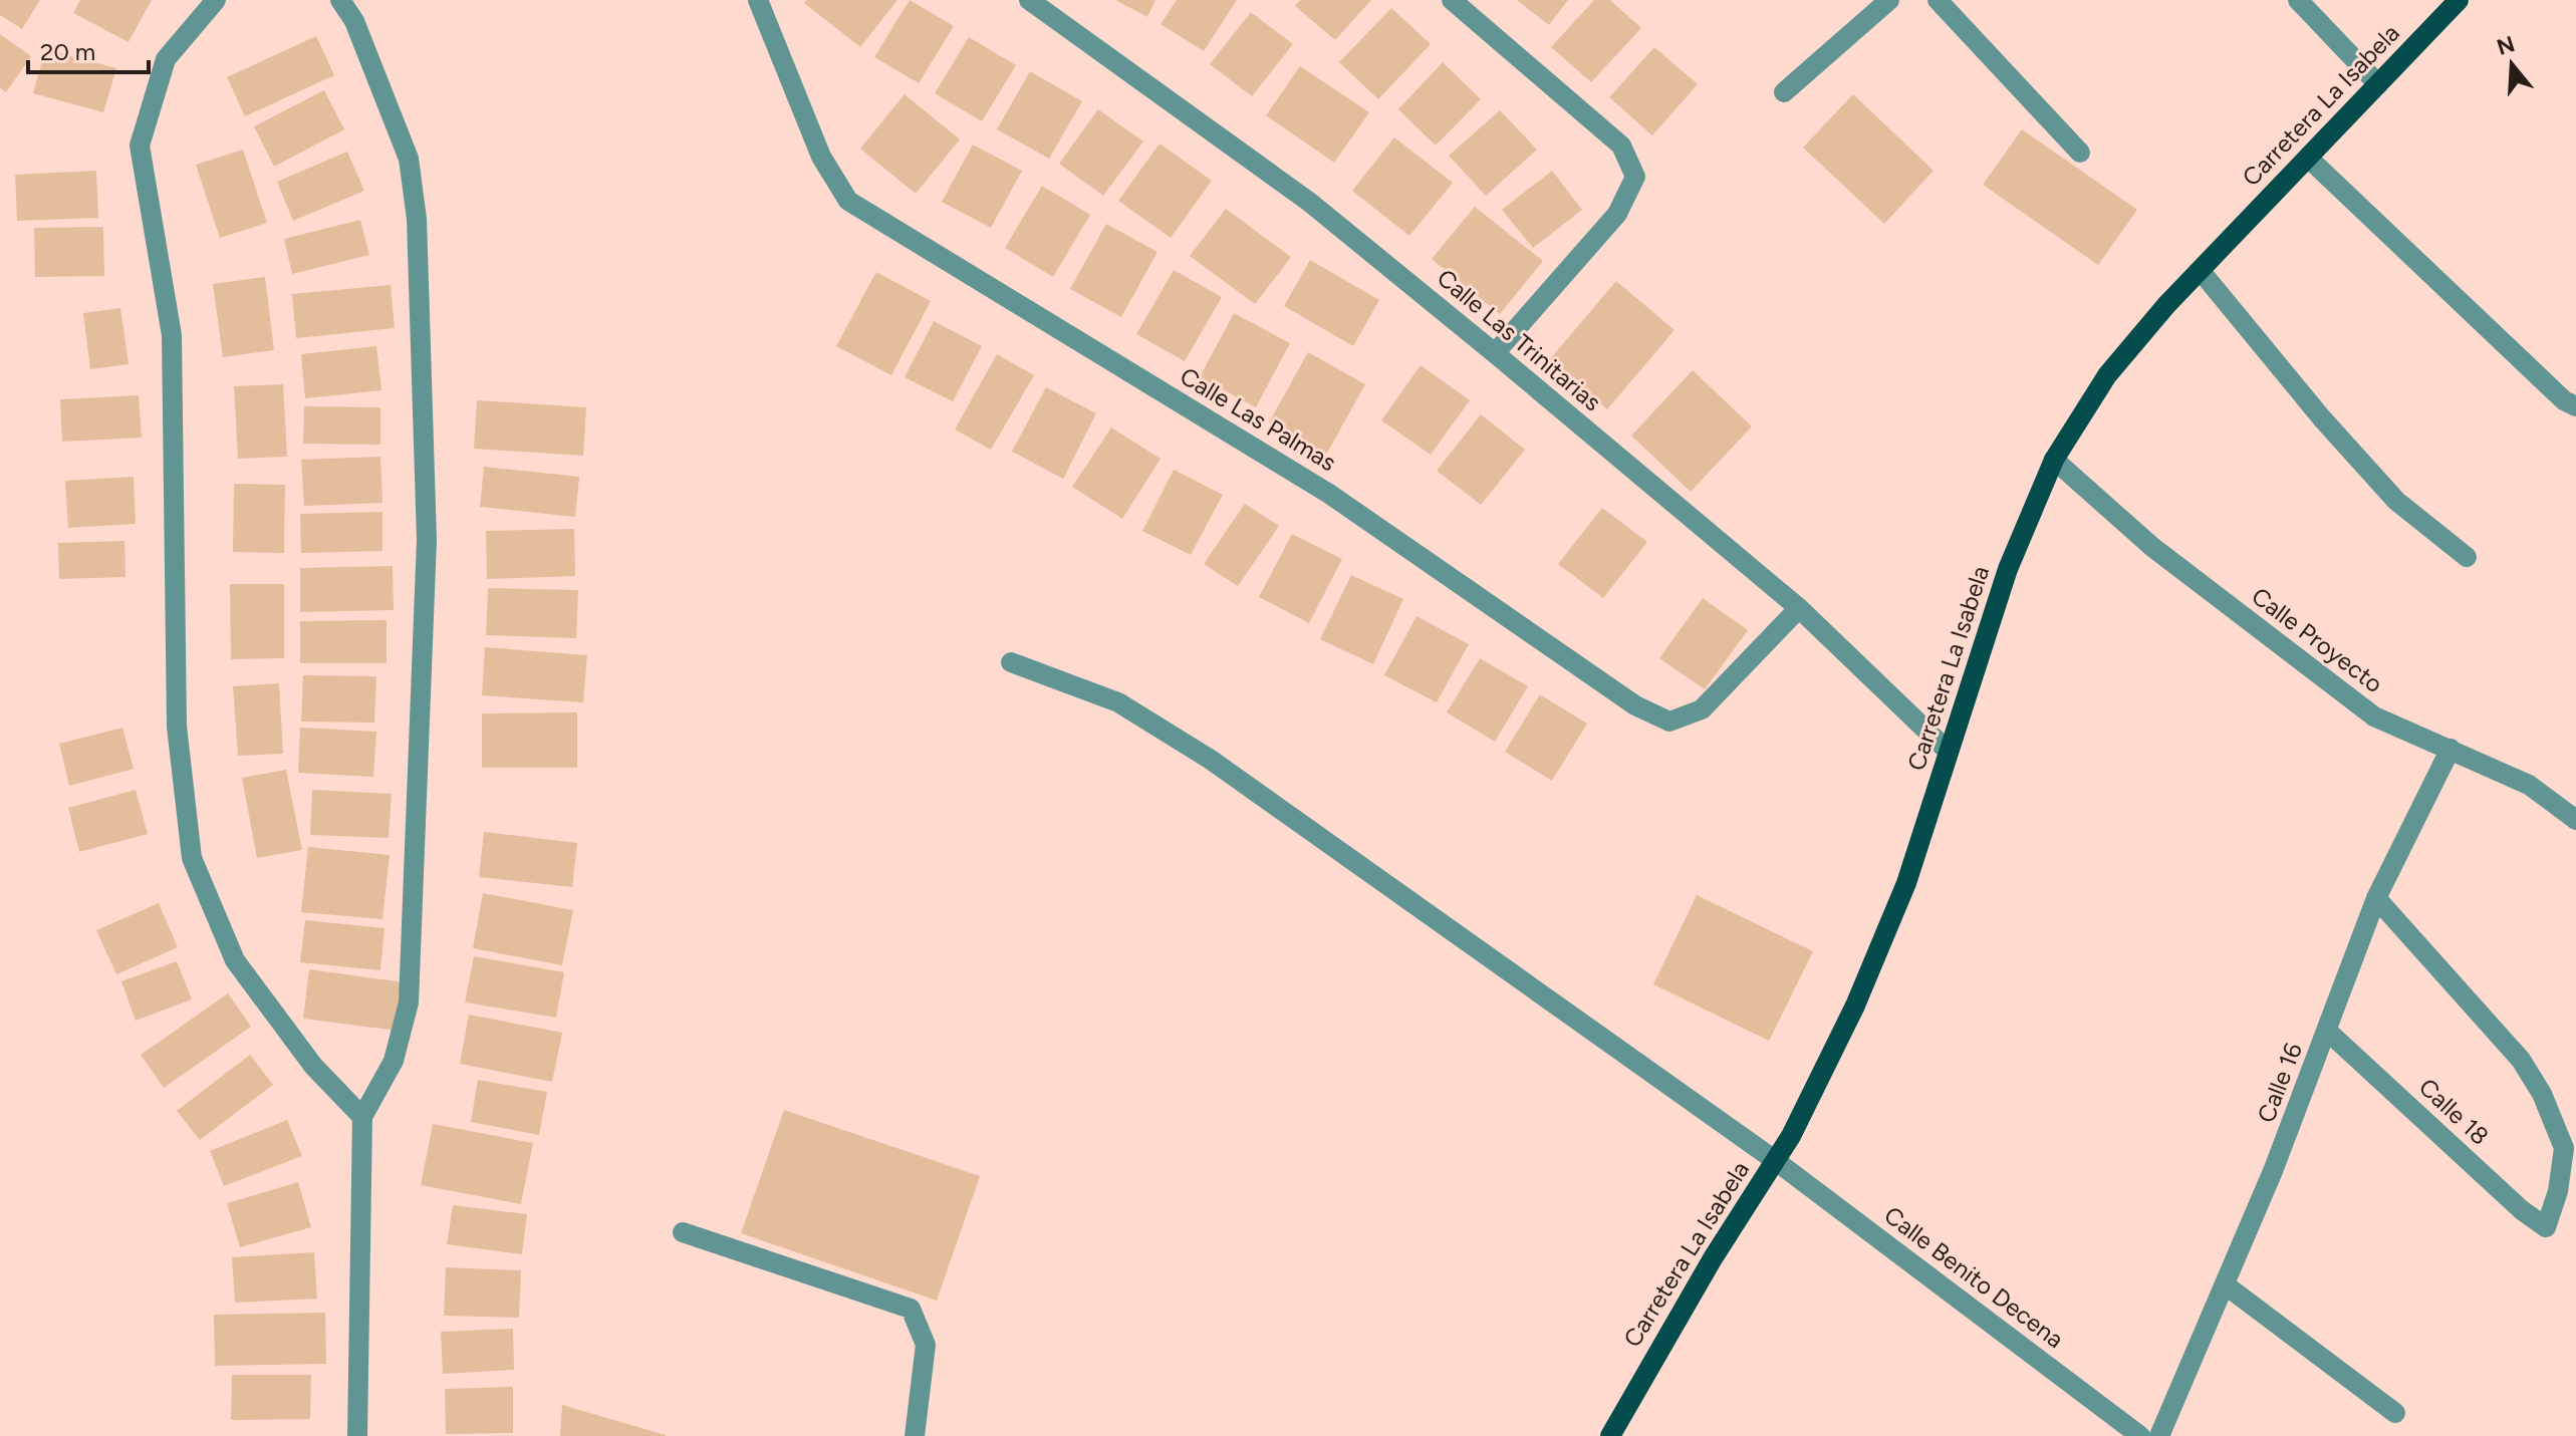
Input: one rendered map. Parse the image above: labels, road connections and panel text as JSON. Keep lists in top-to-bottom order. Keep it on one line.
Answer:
{"streets":{"main road":["Carretera La Isabela"],"street":["Calle Las Trinitarias","Calle Las Palmas","Calle Proyecto","Calle 16","Calle 18","Calle Benito Decena"]},"crossings":[["Carretera La Isabela","Calle Las Trinitarias"],["Carretera La Isabela","Calle Proyecto"],["Carretera La Isabela","Calle Benito Decena"],["Calle Las Trinitarias","Calle Las Palmas"],["Calle Proyecto","Calle 16"],["Calle 16","Calle 18"]],"scale_bar":"20 m","north":"top"}
